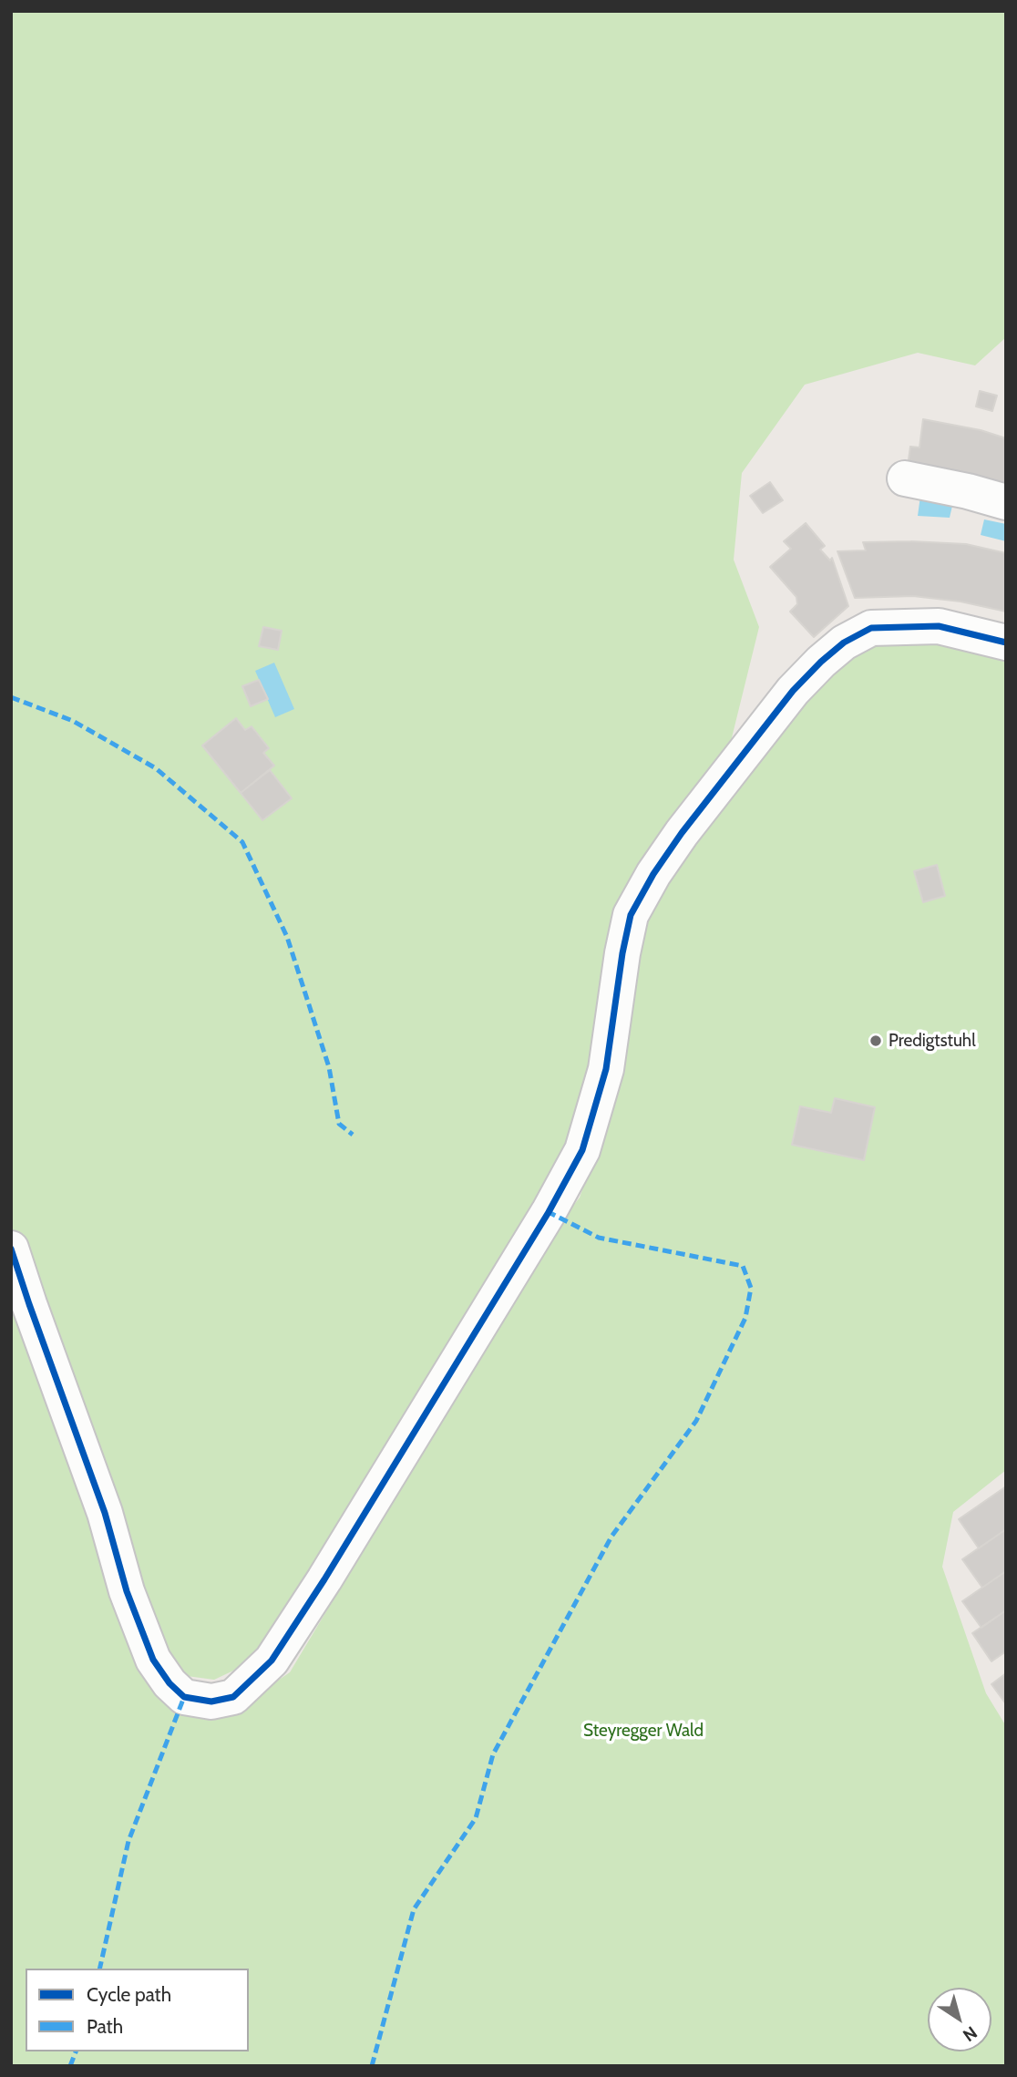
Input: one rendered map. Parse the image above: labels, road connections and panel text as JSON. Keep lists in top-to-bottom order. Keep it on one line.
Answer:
{"parks":["Steyregger Wald"],"places":["Predigtstuhl"],"legend":["Cycle path","Path"],"north":"bottom right"}
